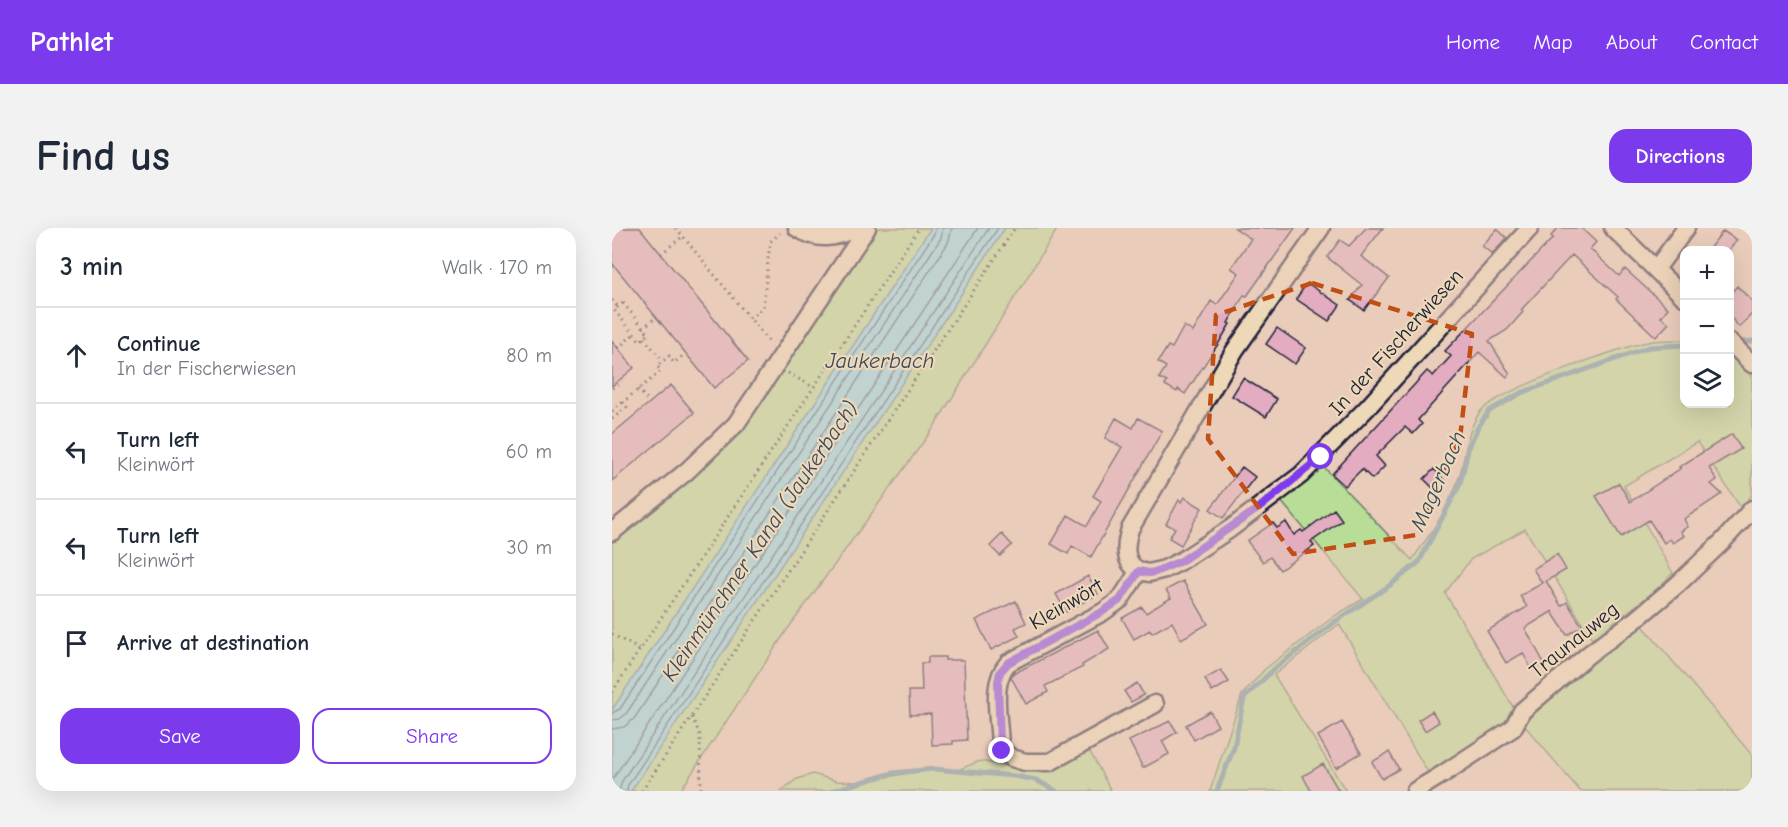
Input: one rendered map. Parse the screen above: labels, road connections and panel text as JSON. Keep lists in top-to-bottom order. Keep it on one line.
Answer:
{"streets":{"street":["In der Fischerwiesen","Kleinwört","Traunauweg"]},"crossings":[["In der Fischerwiesen","Kleinwört"]],"water":["Jaukerbach","Magerbach","Kleinmünchner Kanal (Jaukerbach)"],"page":{"header":"Pathlet","nav":["Home","Map","About","Contact"],"buttons":["Directions",["Save","Share"]],"title":"Find us","heading":["3 min","Walk · 170 m"],"map_buttons":["+","−"],"list":[["Continue","In der Fischerwiesen","80 m"],["Turn left","Kleinwört","60 m"],["Turn left","Kleinwört","30 m"],"Arrive at destination"]}}
